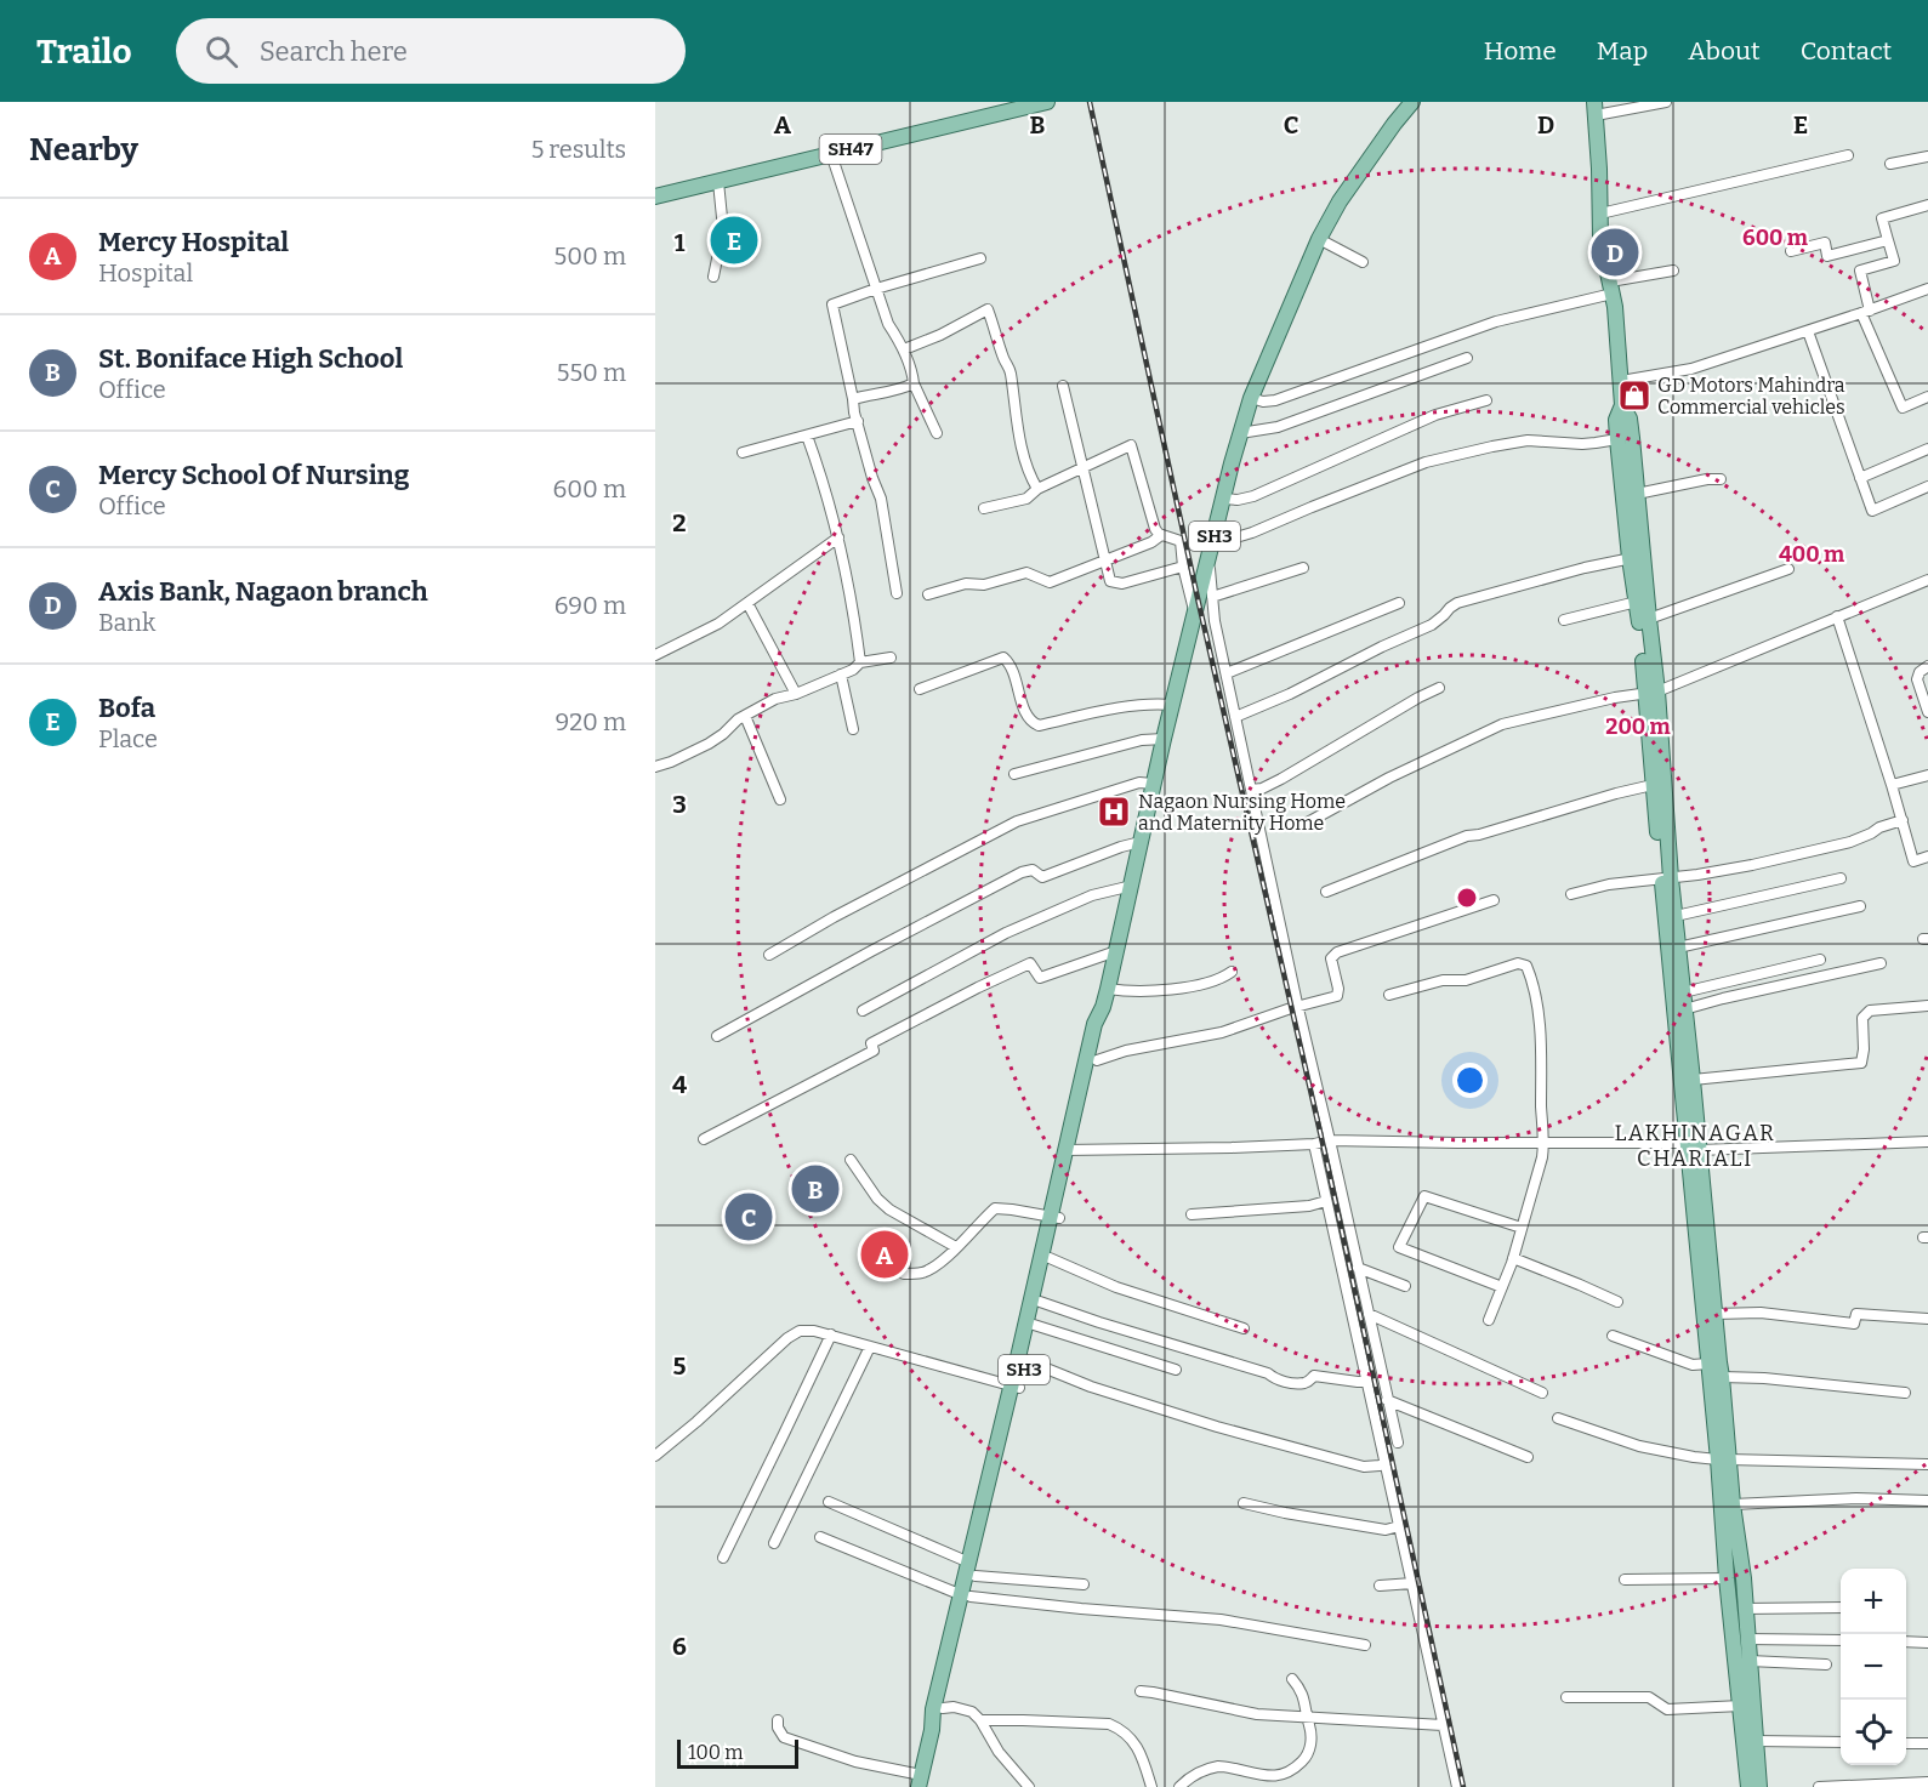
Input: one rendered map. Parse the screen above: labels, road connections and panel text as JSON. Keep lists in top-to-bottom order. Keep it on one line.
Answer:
{"streets":{"main road":["SH47","SH3"]},"districts":["LAKHINAGAR CHARIALI"],"places":{"shop":["GD Motors Mahindra Commercial vehicles"],"hospital":["Nagaon Nursing Home and Maternity Home"]},"scale_bar":"100 m","page":{"header":"Trailo","search":"Search here","nav":["Home","Map","About","Contact"],"heading":["Nearby","5 results"],"list":[{"mark":"A","name":"Mercy Hospital","note":"Hospital","value":"500 m"},{"mark":"B","name":"St. Boniface High School","note":"Office","value":"550 m"},{"mark":"C","name":"Mercy School Of Nursing","note":"Office","value":"600 m"},{"mark":"D","name":"Axis Bank, Nagaon branch","note":"Bank","value":"690 m"},{"mark":"E","name":"Bofa","note":"Place","value":"920 m"}],"pins":["E","D","B","C","A"],"map_buttons":["+","−"],"scale":"100 m"},"grid":{"columns":["A","B","C","D","E"],"rows":["1","2","3","4","5","6"]},"rings":["600 m","400 m","200 m"]}
